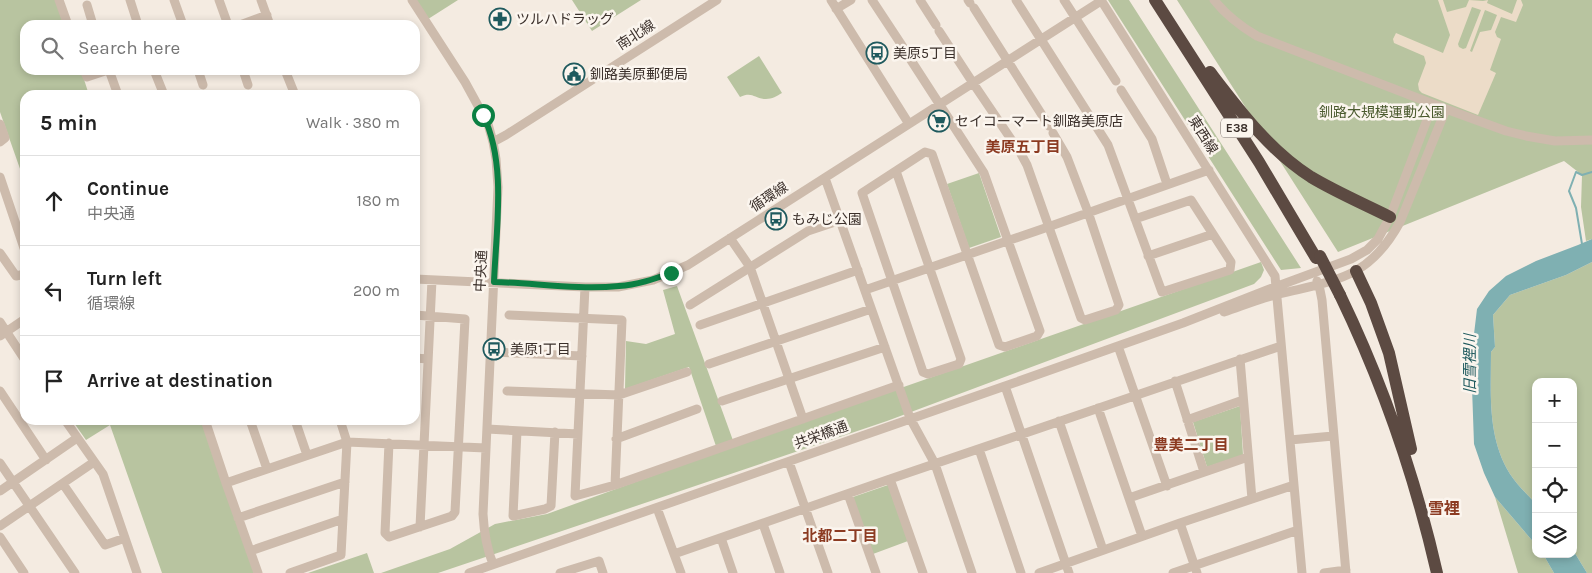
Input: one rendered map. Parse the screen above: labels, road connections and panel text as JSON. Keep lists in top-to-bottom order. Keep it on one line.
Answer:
{"streets":{"highway":["E38"],"street":["南北線","東西線","循環線","中央通","共栄橋通"]},"crossings":[["南北線","中央通"],["東西線","循環線"],["東西線","共栄橋通"],["循環線","中央通"],["中央通","共栄橋通"]],"districts":["美原五丁目","豊美二丁目","雪裡","北都二丁目"],"water":["旧雪裡川"],"parks":["釧路大規模運動公園"],"places":{"pharmacy":["ツルハドラッグ"],"bus stop":["美原5丁目","もみじ公園","美原1丁目"],"public building":["釧路美原郵便局"],"supermarket":["セイコーマート釧路美原店"]},"page":{"search":"Search here","heading":["5 min","Walk · 380 m"],"list":[["Continue","中央通","180 m"],["Turn left","循環線","200 m"],"Arrive at destination"],"map_buttons":["+","−"]}}
